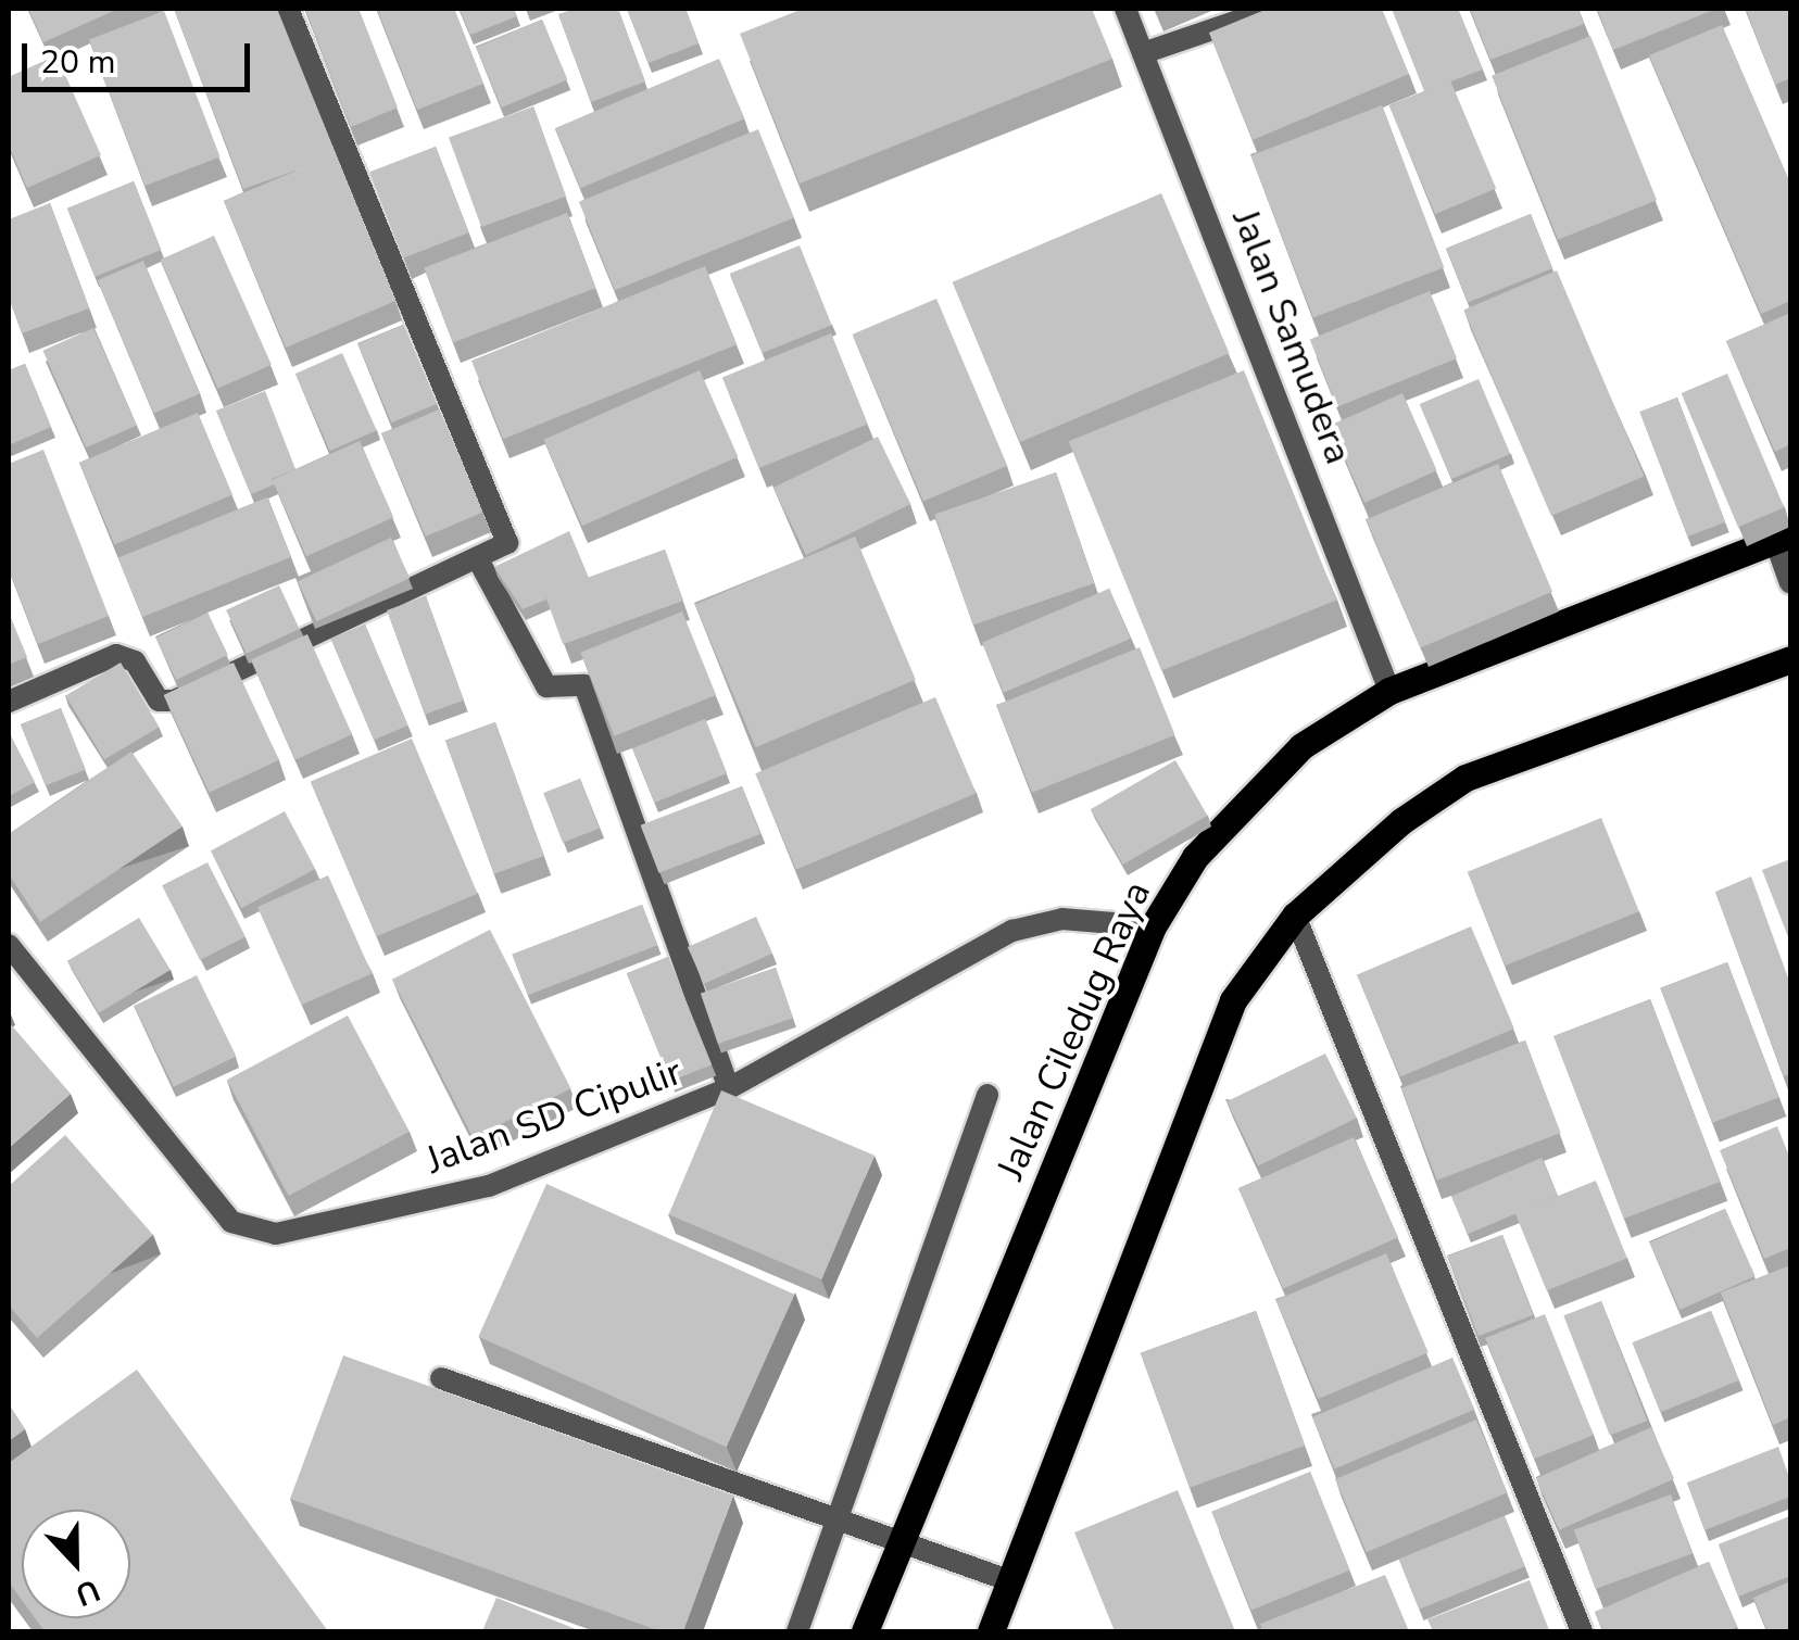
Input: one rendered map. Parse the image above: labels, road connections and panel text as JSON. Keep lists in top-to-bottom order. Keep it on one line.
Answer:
{"streets":{"main road":["Jalan Ciledug Raya"],"street":["Jalan Samudera","Jalan SD Cipulir"]},"crossings":[["Jalan Samudera","Jalan Ciledug Raya"],["Jalan Ciledug Raya","Jalan SD Cipulir"]],"scale_bar":"20 m","north":"bottom"}
